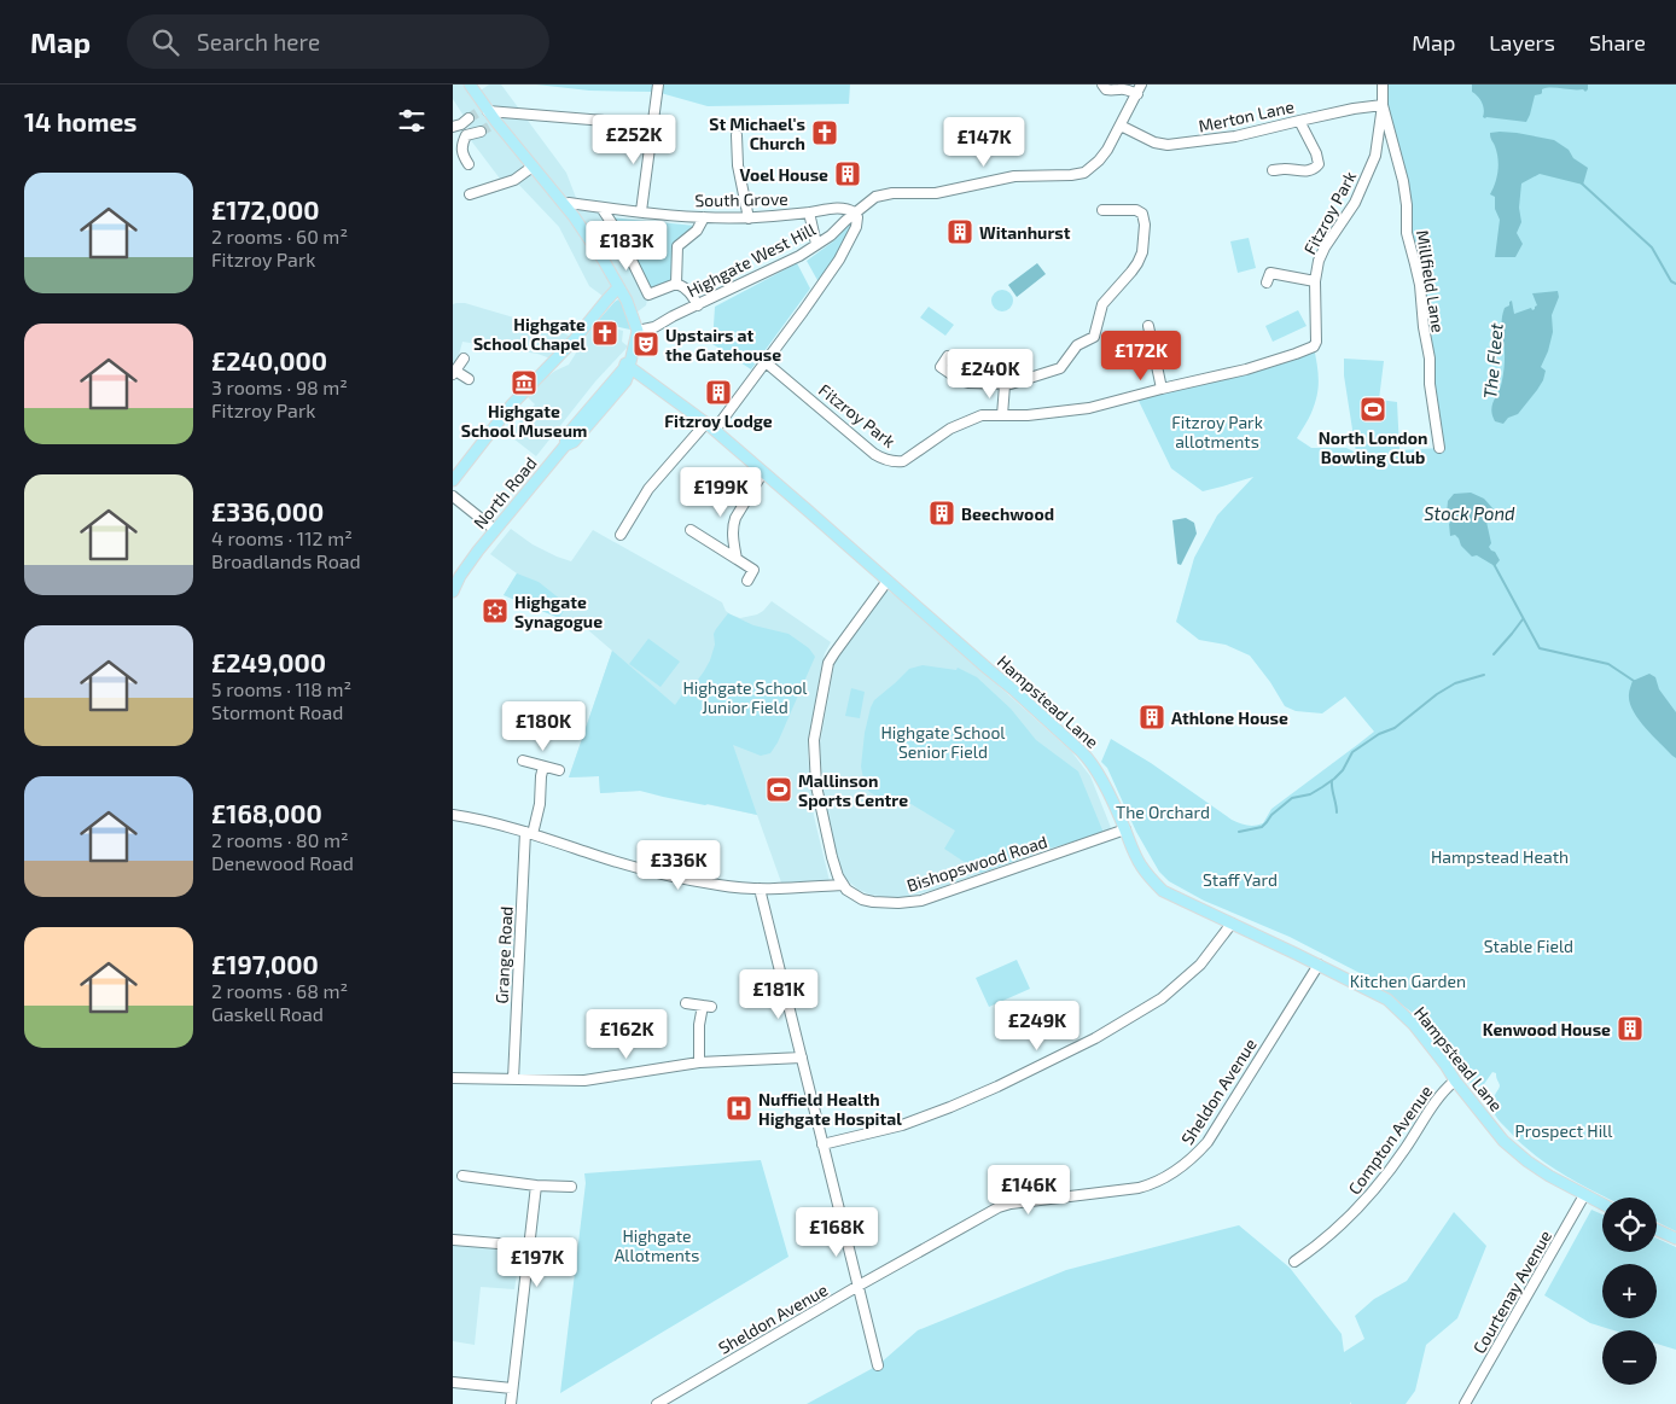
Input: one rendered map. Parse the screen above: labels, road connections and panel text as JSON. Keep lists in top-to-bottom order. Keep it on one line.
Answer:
{"streets":{"main road":["North Road","Hampstead Lane"],"street":["Merton Lane","South Grove","Fitzroy Park","Highgate West Hill","Millfield Lane","Bishopswood Road","Grange Road","Sheldon Avenue","Compton Avenue","Courtenay Avenue"]},"crossings":[["Merton Lane","Fitzroy Park"],["Merton Lane","Highgate West Hill"],["Merton Lane","Millfield Lane"],["South Grove","Highgate West Hill"],["Fitzroy Park","Millfield Lane"],["North Road","Hampstead Lane"],["Hampstead Lane","Bishopswood Road"],["Hampstead Lane","Sheldon Avenue"],["Hampstead Lane","Compton Avenue"],["Hampstead Lane","Courtenay Avenue"]],"water":["The Fleet","Stock Pond"],"parks":["Fitzroy Park allotments","Highgate School Junior Field","Highgate School Senior Field","The Orchard","Hampstead Heath","Staff Yard","Stable Field","Kitchen Garden","Prospect Hill","Highgate Allotments"],"places":{"church":["St Michael's Church","Highgate School Chapel"],"building":["Voel House","Witanhurst","Fitzroy Lodge","Beechwood","Athlone House","Kenwood House"],"theatre":["Upstairs at the Gatehouse"],"museum":["Highgate School Museum"],"sports":["North London Bowling Club","Mallinson Sports Centre"],"synagogue":["Highgate Synagogue"],"hospital":["Nuffield Health Highgate Hospital"]},"page":{"header":"Map","search":"Search here","nav":["Map","Layers","Share"],"heading":"14 homes","price":["£252K","£147K","£183K","£172K","£240K","£199K","£180K","£336K","£181K","£249K","£162K","£146K","£168K","£197K"],"list":[{"name":"£172,000","note":"2 rooms · 60 m² · Fitzroy Park"},{"name":"£240,000","note":"3 rooms · 98 m² · Fitzroy Park"},{"name":"£336,000","note":"4 rooms · 112 m² · Broadlands Road"},{"name":"£249,000","note":"5 rooms · 118 m² · Stormont Road"},{"name":"£168,000","note":"2 rooms · 80 m² · Denewood Road"},{"name":"£197,000","note":"2 rooms · 68 m² · Gaskell Road"}],"map_buttons":["+","−"]}}
